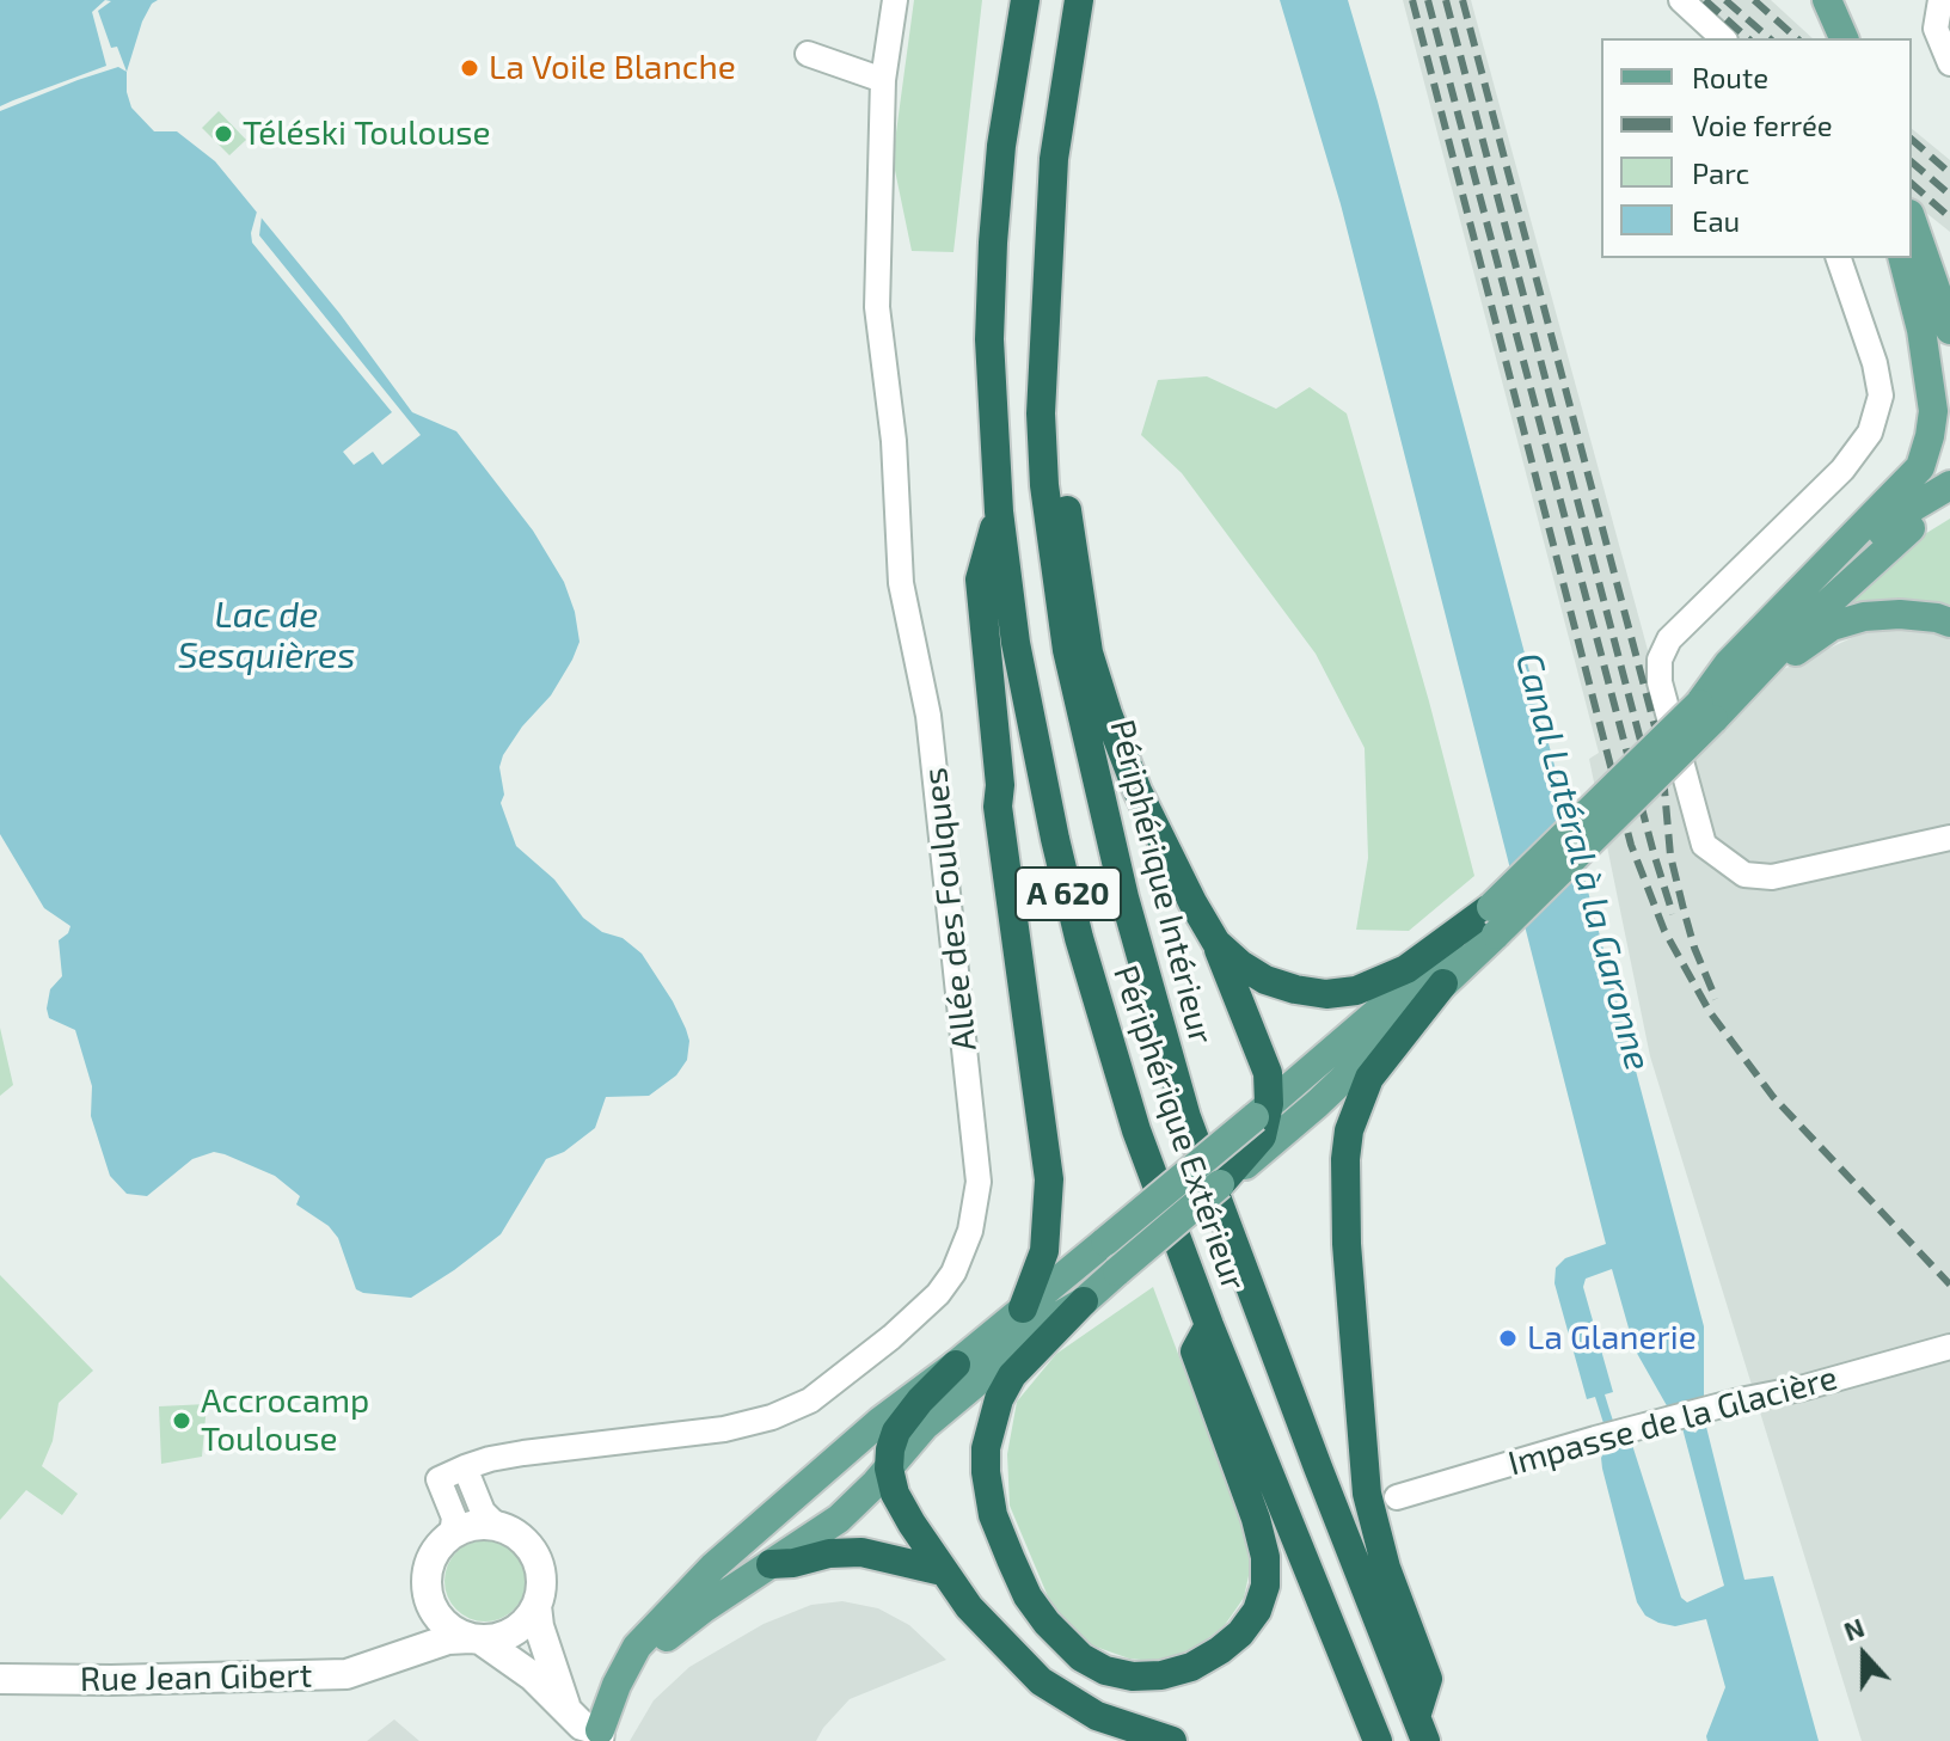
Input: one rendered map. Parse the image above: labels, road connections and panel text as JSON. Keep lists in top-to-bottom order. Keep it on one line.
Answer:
{"streets":{"highway":["Périphérique Intérieur","A 620","Périphérique Extérieur"],"street":["Allée des Foulques","Impasse de la Glacière","Rue Jean Gibert"]},"crossings":[["Allée des Foulques","Rue Jean Gibert"]],"water":["Lac de Sesquières","Canal Latéral à la Garonne"],"places":["La Voile Blanche","Téléski Toulouse","La Glanerie","Accrocamp Toulouse"],"legend":["Route","Voie ferrée","Parc","Eau"],"north":"top"}
